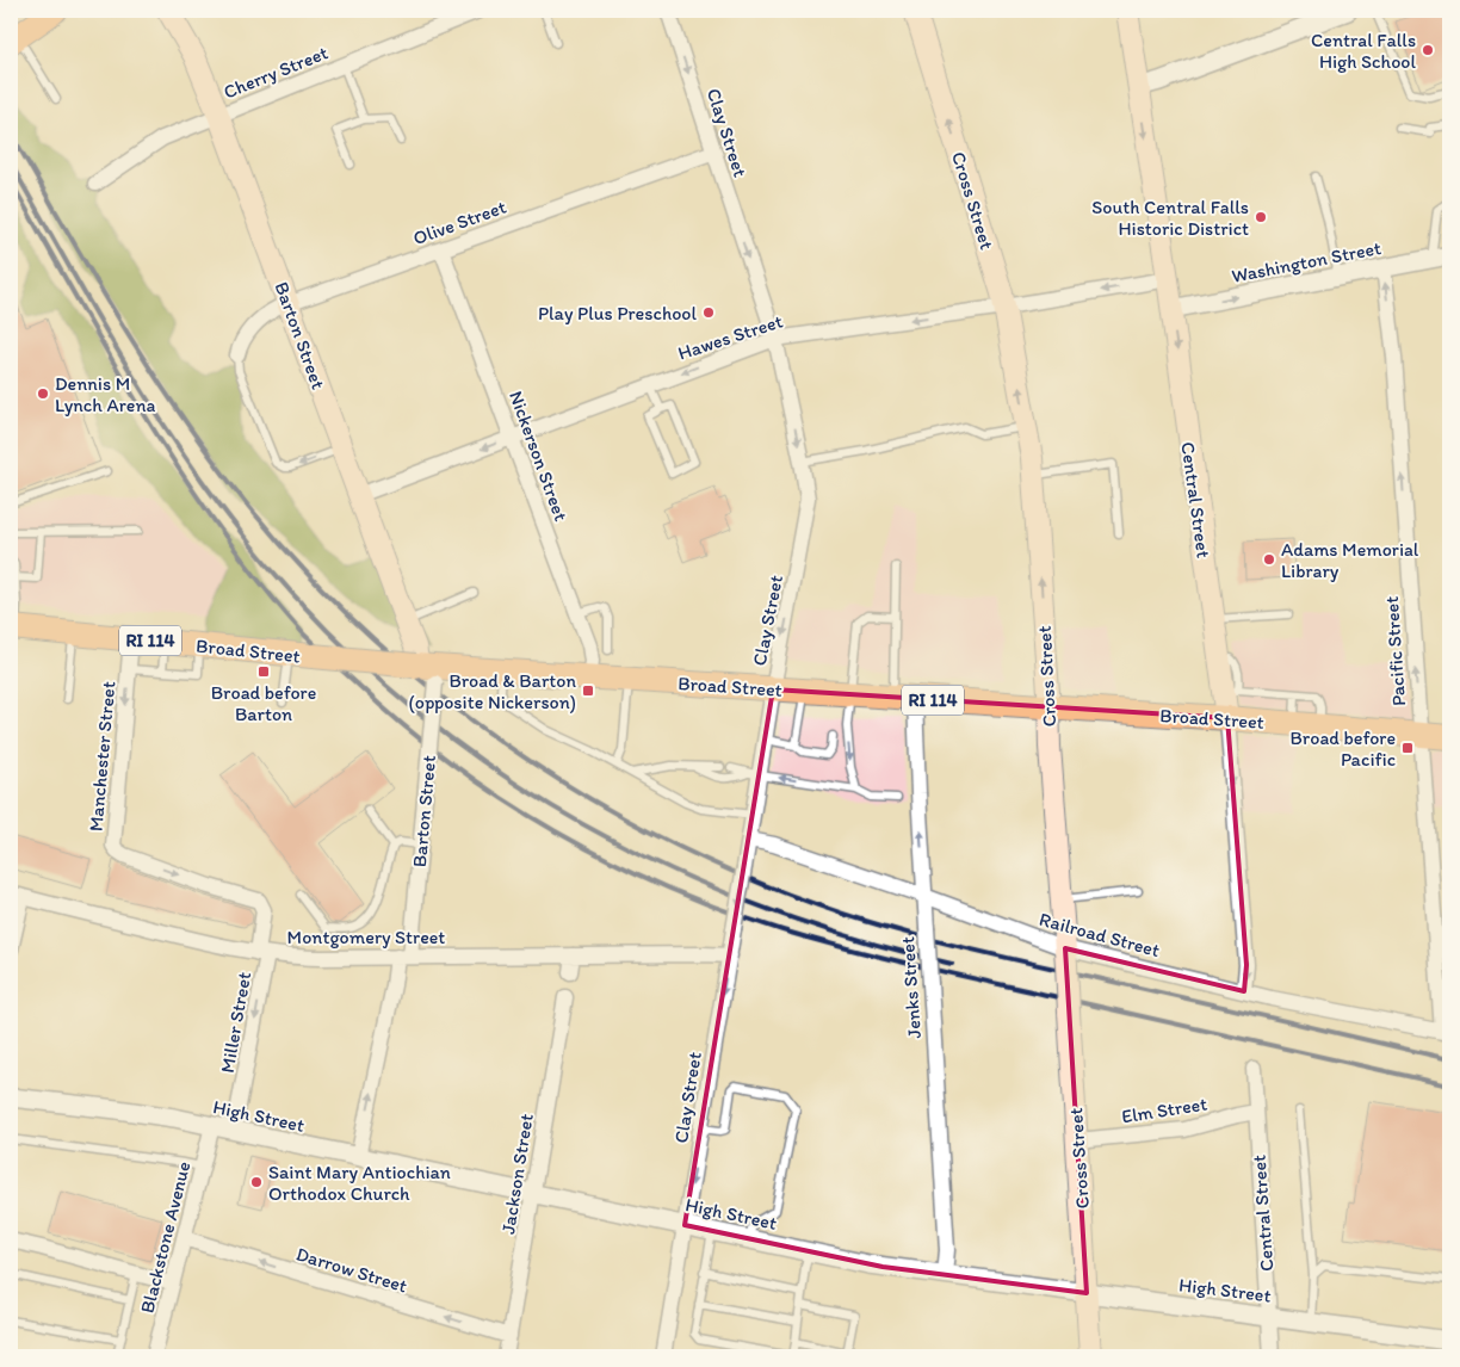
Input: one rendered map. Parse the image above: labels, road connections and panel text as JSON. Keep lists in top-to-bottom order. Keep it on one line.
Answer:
{"streets":{"main road":["Cross Street","Barton Street","Central Street","RI 114","Broad Street"],"street":["Cherry Street","Clay Street","Olive Street","Washington Street","Hawes Street","Nickerson Street","Pacific Street","Manchester Street","Railroad Street","Montgomery Street","Jenks Street","Miller Street","Elm Street","High Street","Jackson Street","Blackstone Avenue","Darrow Street"]},"crossings":[["Cherry Street","Barton Street"],["Clay Street","Olive Street"],["Clay Street","Hawes Street"],["Clay Street","Broad Street"],["Clay Street","Railroad Street"],["Clay Street","Montgomery Street"],["Clay Street","High Street"],["Cross Street","Hawes Street"],["Cross Street","Broad Street"],["Cross Street","Railroad Street"],["Cross Street","Elm Street"],["Cross Street","High Street"],["Olive Street","Barton Street"],["Olive Street","Nickerson Street"],["Washington Street","Central Street"],["Washington Street","Pacific Street"],["Barton Street","Hawes Street"],["Barton Street","Broad Street"],["Barton Street","Montgomery Street"],["Barton Street","High Street"],["Hawes Street","Nickerson Street"],["Hawes Street","Central Street"],["Nickerson Street","Broad Street"],["Central Street","Broad Street"],["Central Street","Railroad Street"],["Central Street","Elm Street"],["Central Street","High Street"],["Broad Street","Pacific Street"],["Broad Street","Manchester Street"],["Broad Street","Jenks Street"],["Pacific Street","Railroad Street"],["Manchester Street","Montgomery Street"],["Manchester Street","Miller Street"],["Railroad Street","Jenks Street"],["Montgomery Street","Miller Street"],["Jenks Street","High Street"],["Miller Street","High Street"],["High Street","Jackson Street"],["High Street","Blackstone Avenue"],["Jackson Street","Darrow Street"],["Blackstone Avenue","Darrow Street"]],"one_way":["Clay Street","Cross Street","Washington Street","Hawes Street","Central Street","Pacific Street","Manchester Street","Miller Street","Darrow Street"],"places":{"other":["Central Falls High School","South Central Falls Historic District","Play Plus Preschool","Dennis M Lynch Arena","Adams Memorial Library","Saint Mary Antiochian Orthodox Church"],"transit":["Broad before Barton","Broad & Barton (opposite Nickerson)","Broad before Pacific"]}}
